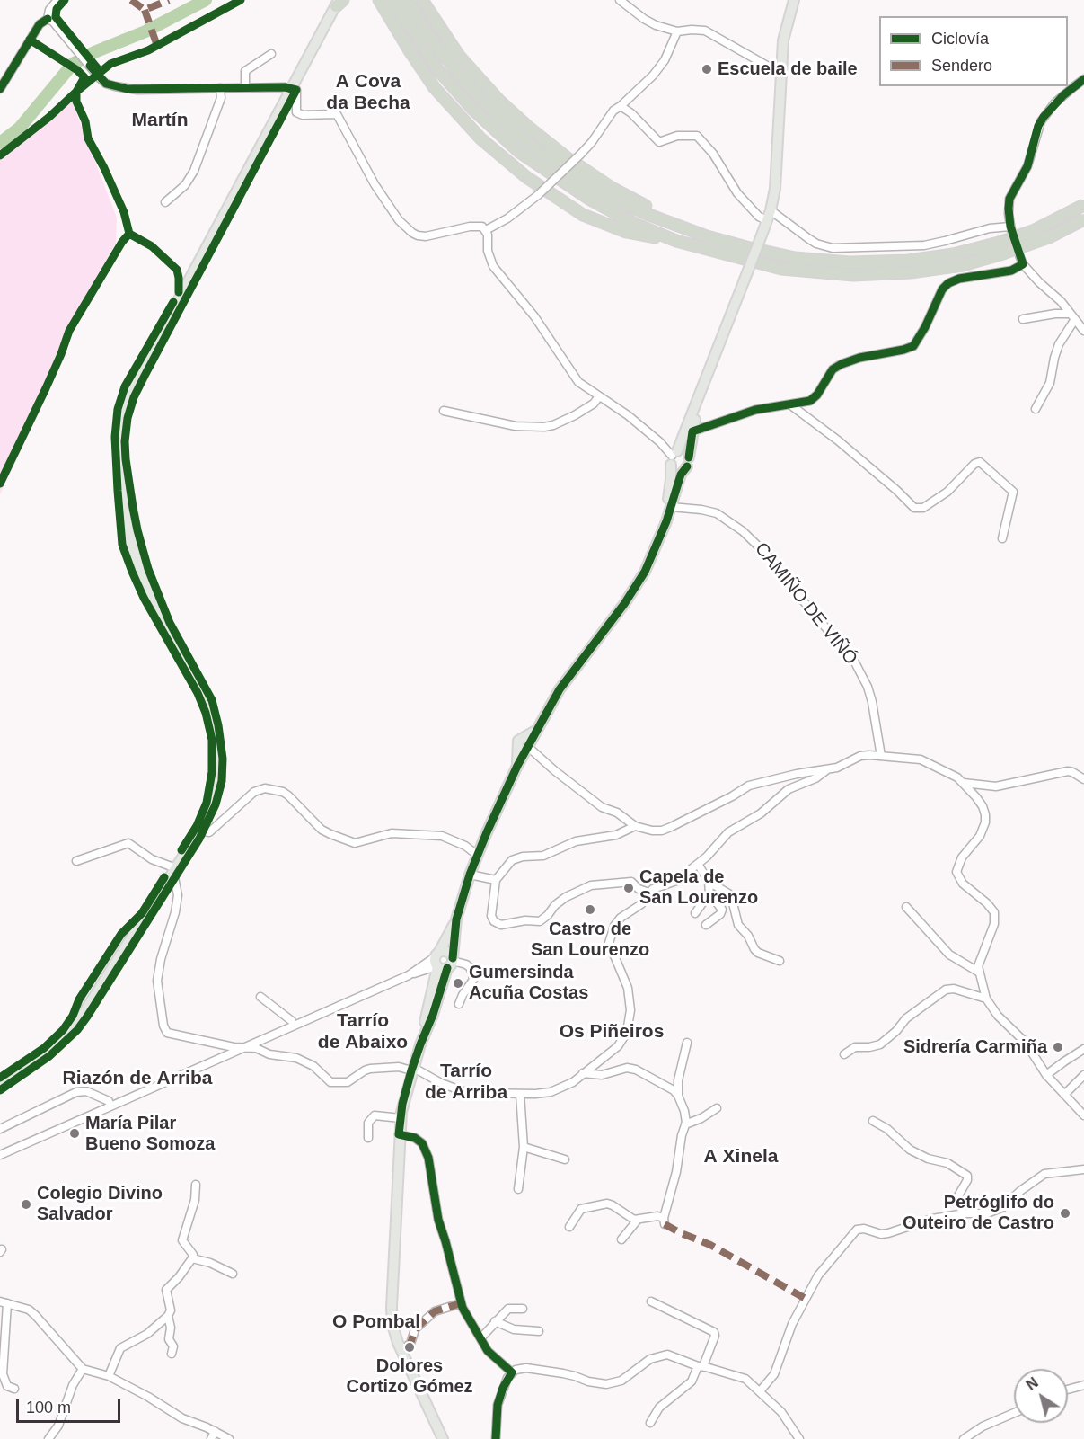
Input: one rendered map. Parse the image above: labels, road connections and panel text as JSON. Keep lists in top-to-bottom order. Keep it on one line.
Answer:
{"streets":{"street":["CAMIÑO DE VIÑÓ"]},"districts":["A Cova da Becha","Martín","Tarrío de Abaixo","Os Piñeiros","Tarrío de Arriba","Riazón de Arriba","A Xinela","O Pombal"],"places":["Escuela de baile","Capela de San Lourenzo","Castro de San Lourenzo","Gumersinda Acuña Costas","Sidrería Carmiña","María Pilar Bueno Somoza","Colegio Divino Salvador","Petróglifo do Outeiro de Castro","Dolores Cortizo Gómez"],"legend":["Ciclovía","Sendero"],"scale_bar":"100 m","north":"top left"}
